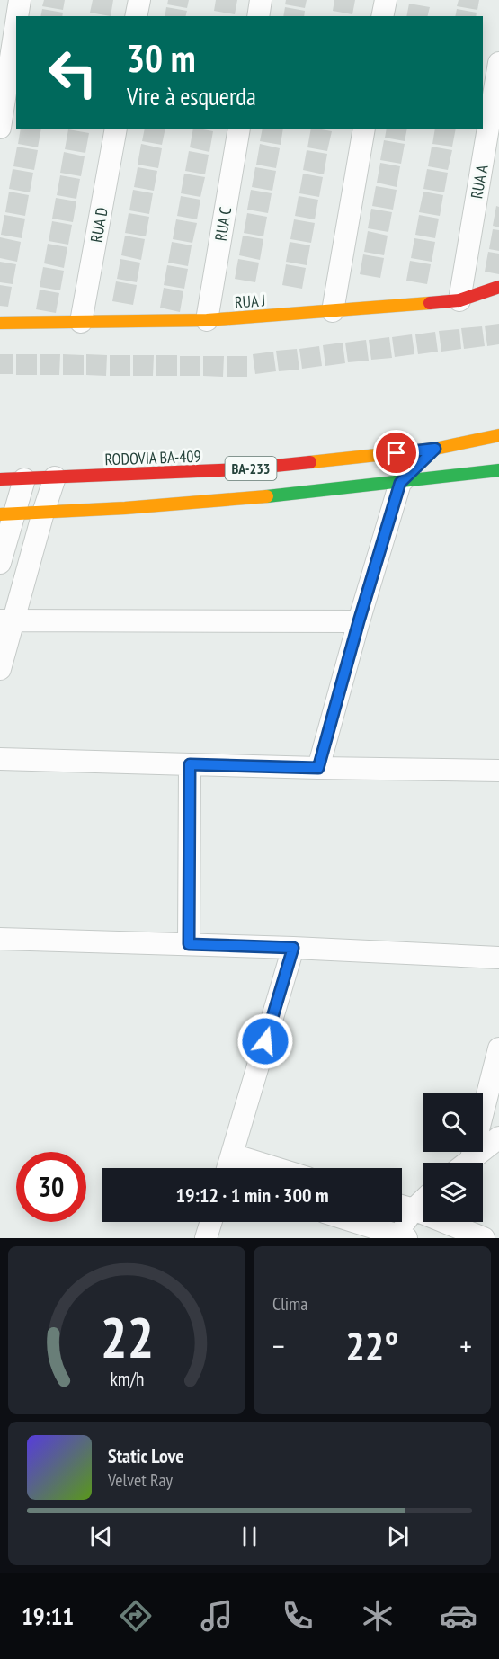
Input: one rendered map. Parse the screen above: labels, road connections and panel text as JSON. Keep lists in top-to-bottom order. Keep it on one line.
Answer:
{"streets":{"street":["RUA A","RUA C","RUA D","RUA J","RODOVIA BA-409","BA-233"]},"crossings":[["RUA A","RUA J"],["RUA C","RUA J"],["RUA D","RUA J"]],"page":{"turn":["30 m","Vire à esquerda"],"limit":"30","trip":"19:12 · 1 min · 300 m","tile":"Clima","heat":["−","22°","+"],"song":["Static Love","Velvet Ray"],"tabs":"19:11","gauge":["22","km/h"]}}
